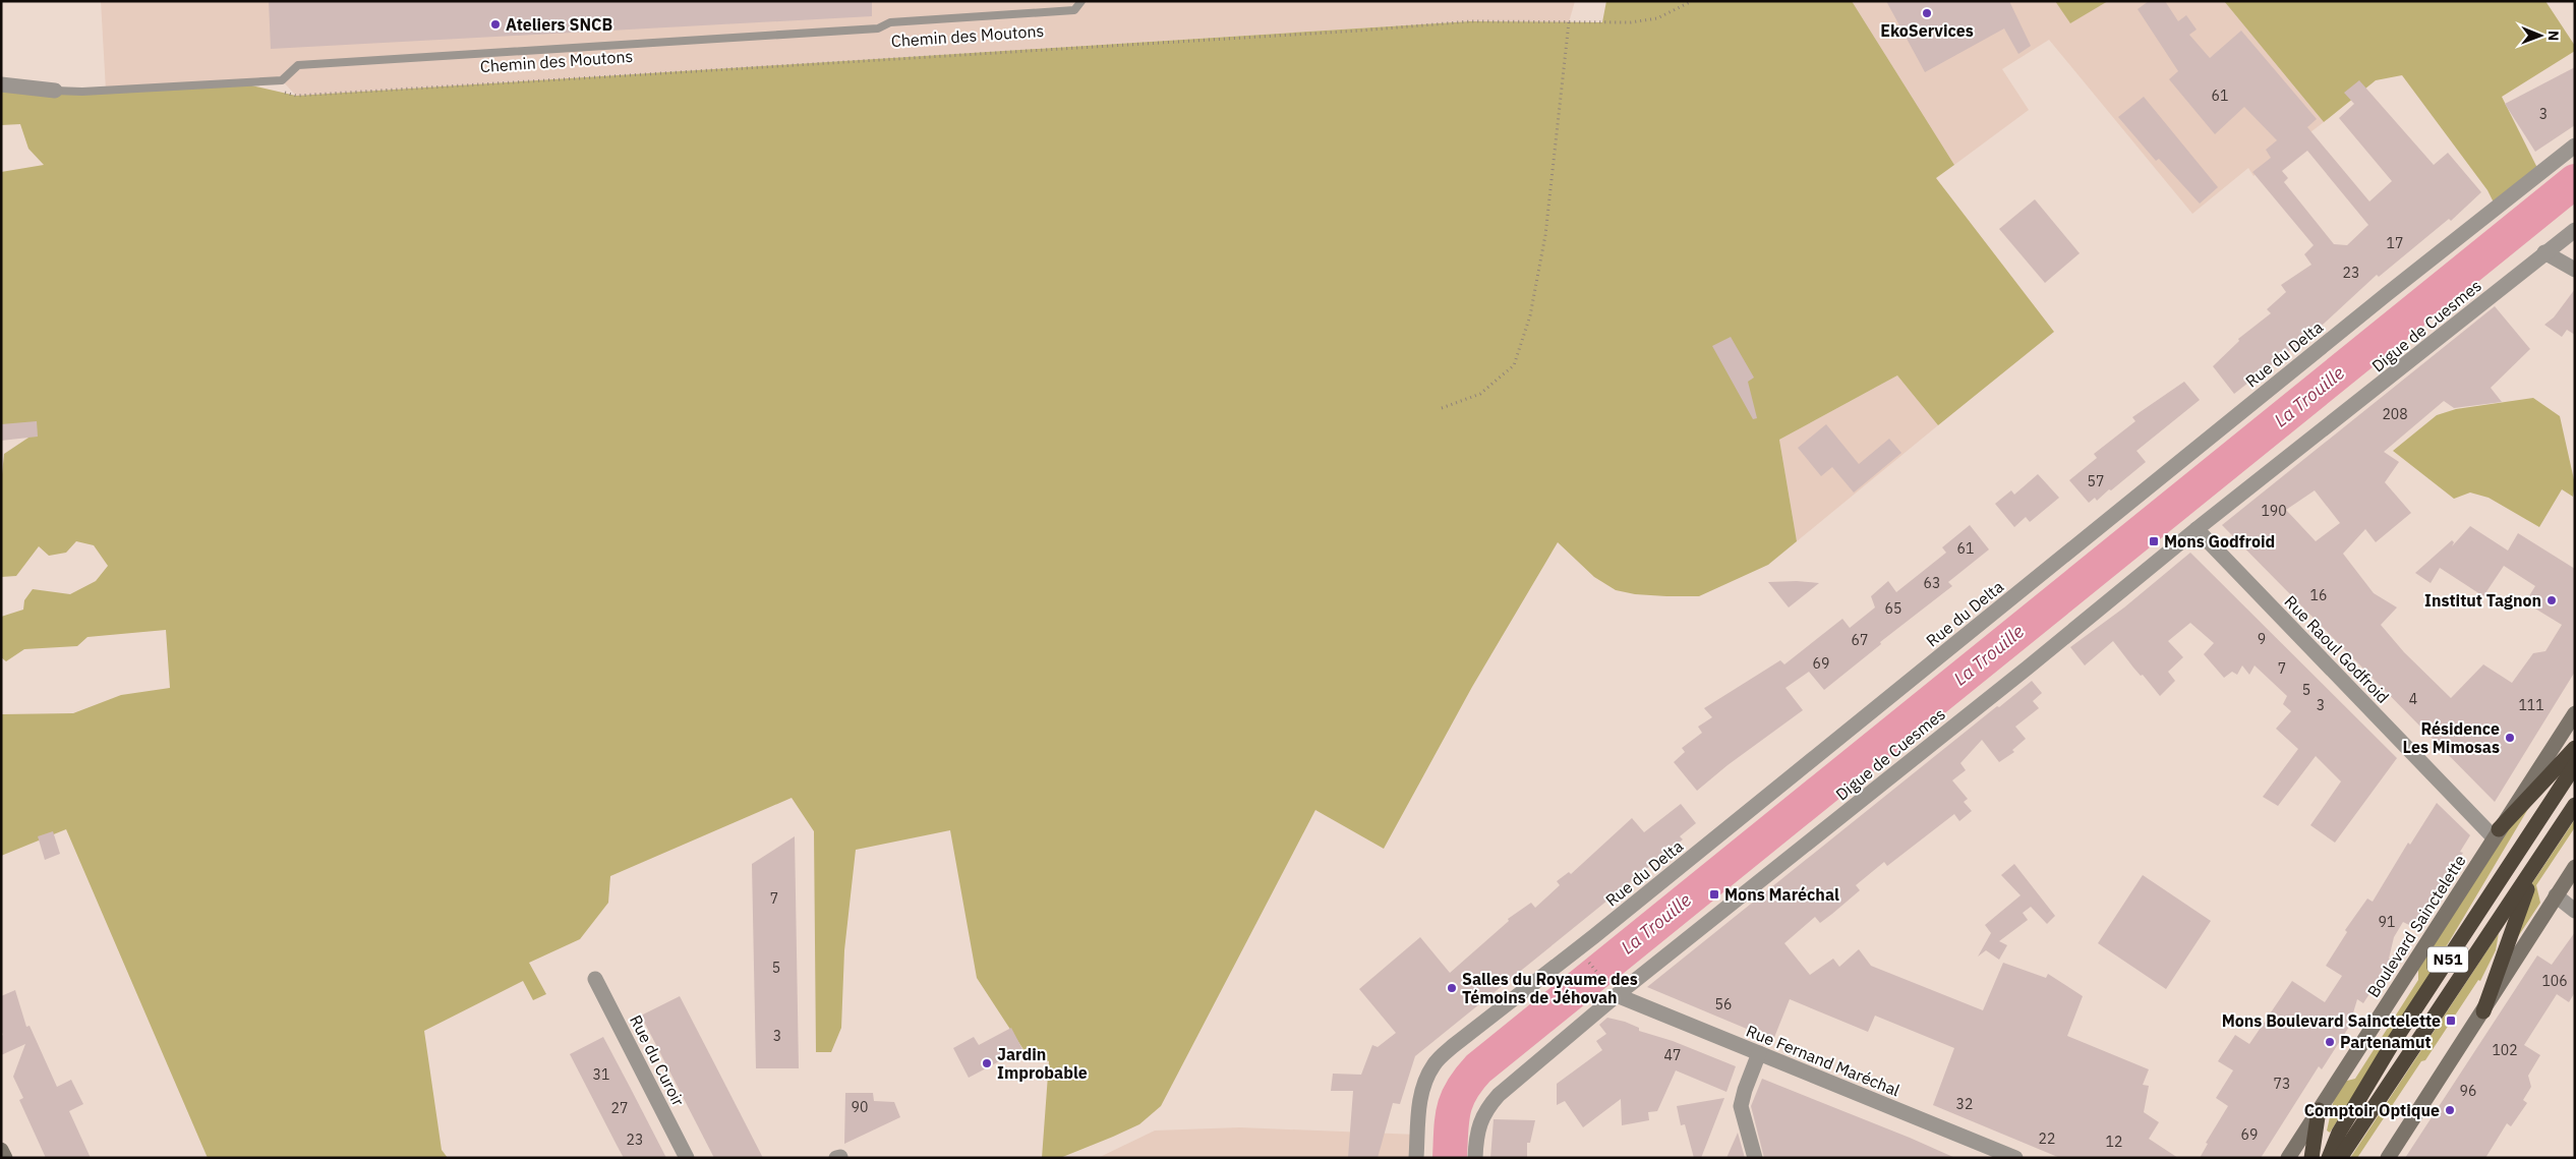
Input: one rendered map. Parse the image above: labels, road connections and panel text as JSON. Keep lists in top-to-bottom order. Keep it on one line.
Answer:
{"streets":{"highway":["N51"],"street":["Digue de Cuesmes","Rue du Delta","Rue Raoul Godfroid","Boulevard Sainctelette","Rue du Curoir","Rue Fernand Maréchal"],"path":["Chemin des Moutons"]},"crossings":[["Digue de Cuesmes","Rue Raoul Godfroid"],["Digue de Cuesmes","Rue Fernand Maréchal"],["Rue Raoul Godfroid","Boulevard Sainctelette"]],"water":["La Trouille"],"places":{"other":["EkoServices","Ateliers SNCB","Institut Tagnon","Résidence Les Mimosas","Salles du Royaume des Témoins de Jéhovah","Partenamut","Jardin Improbable","Comptoir Optique"],"transit":["Mons Godfroid","Mons Maréchal","Mons Boulevard Sainctelette"]},"house_numbers":["61","3","17","23","208","57","190","61","63","16","65","9","67","69","7","5","4","3","111","7","91","5","106","56","3","102","47","31","73","96","32","90","27","69","22","23","12"],"north":"right"}
